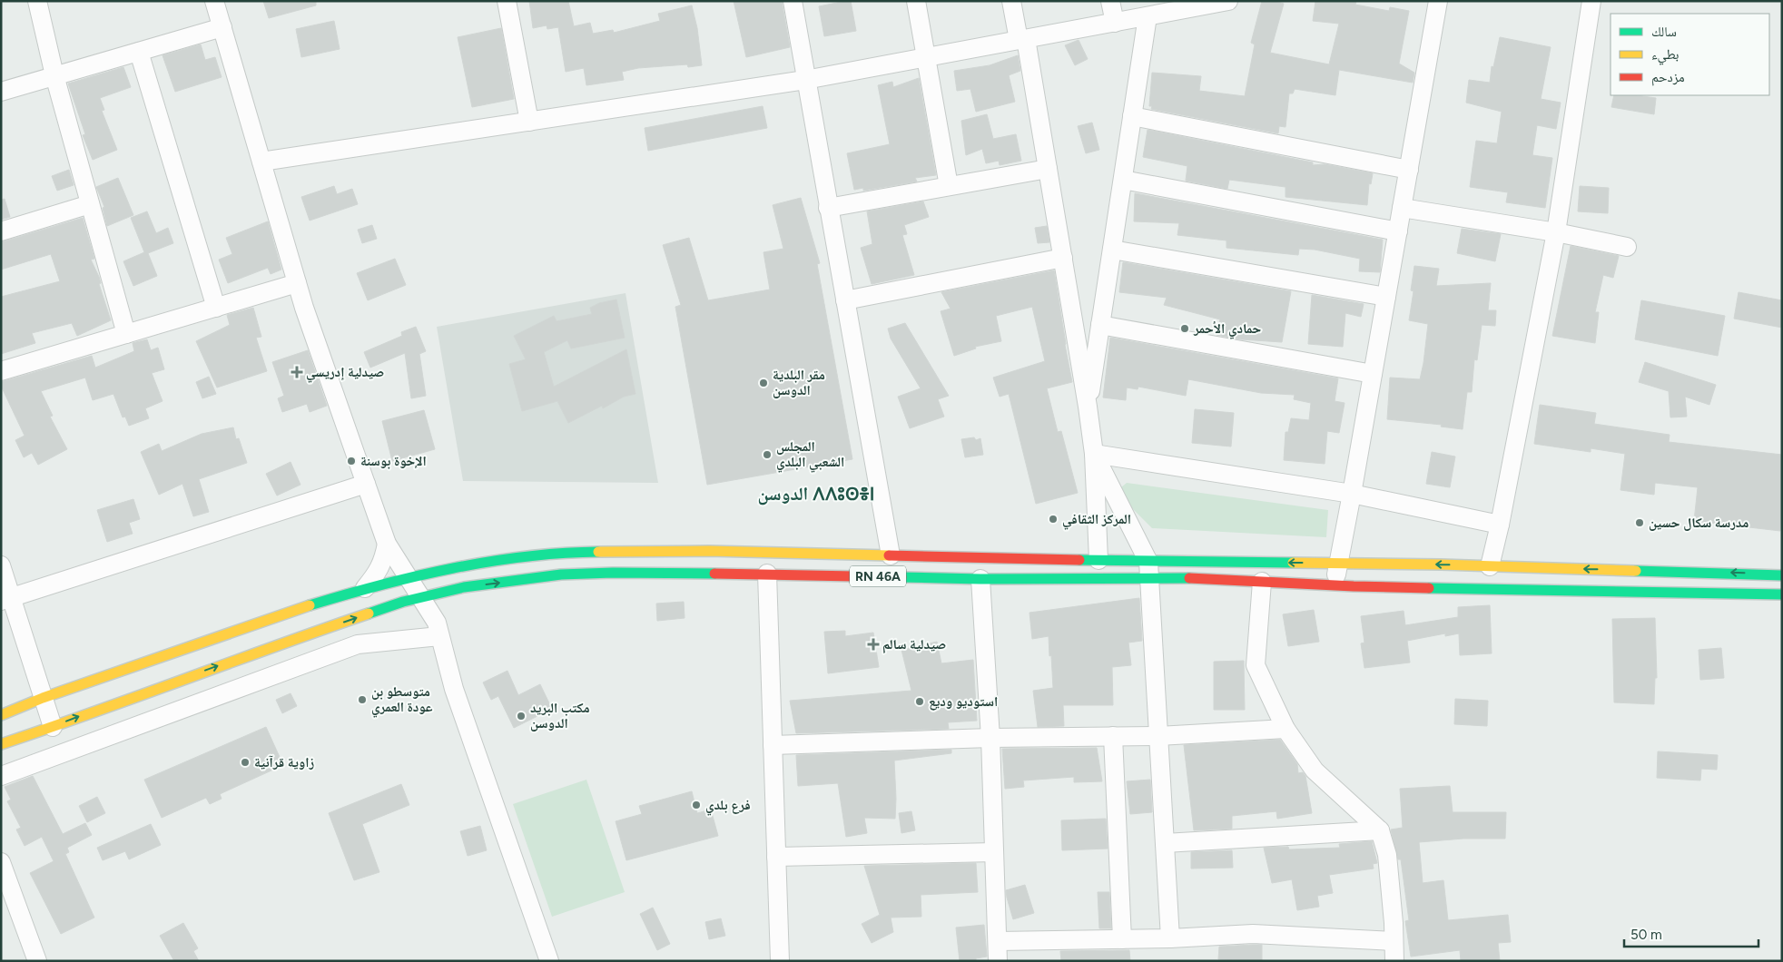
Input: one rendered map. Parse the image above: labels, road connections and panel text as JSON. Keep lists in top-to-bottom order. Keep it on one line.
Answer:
{"streets":{"main road":["RN 46A"]},"districts":["الدوسن ⴷⴷⵓⵙⴻⵏ"],"places":{"other":["حمادي الأحمر","مقر البلدية الدوسن","المجلس الشعبي البلدي","الإخوة بوسنة","المركز الثقافي","مدرسة سكال حسين","متوسطو بن عودة العمري","استوديو وديع","مكتب البريد الدوسن","زاوية قرآنية","فرع بلدي"],"health":["صيدلية إدريسي","صيدلية سالم"]},"legend":["سالك","بطيء","مزدحم"],"scale_bar":"50 m"}
